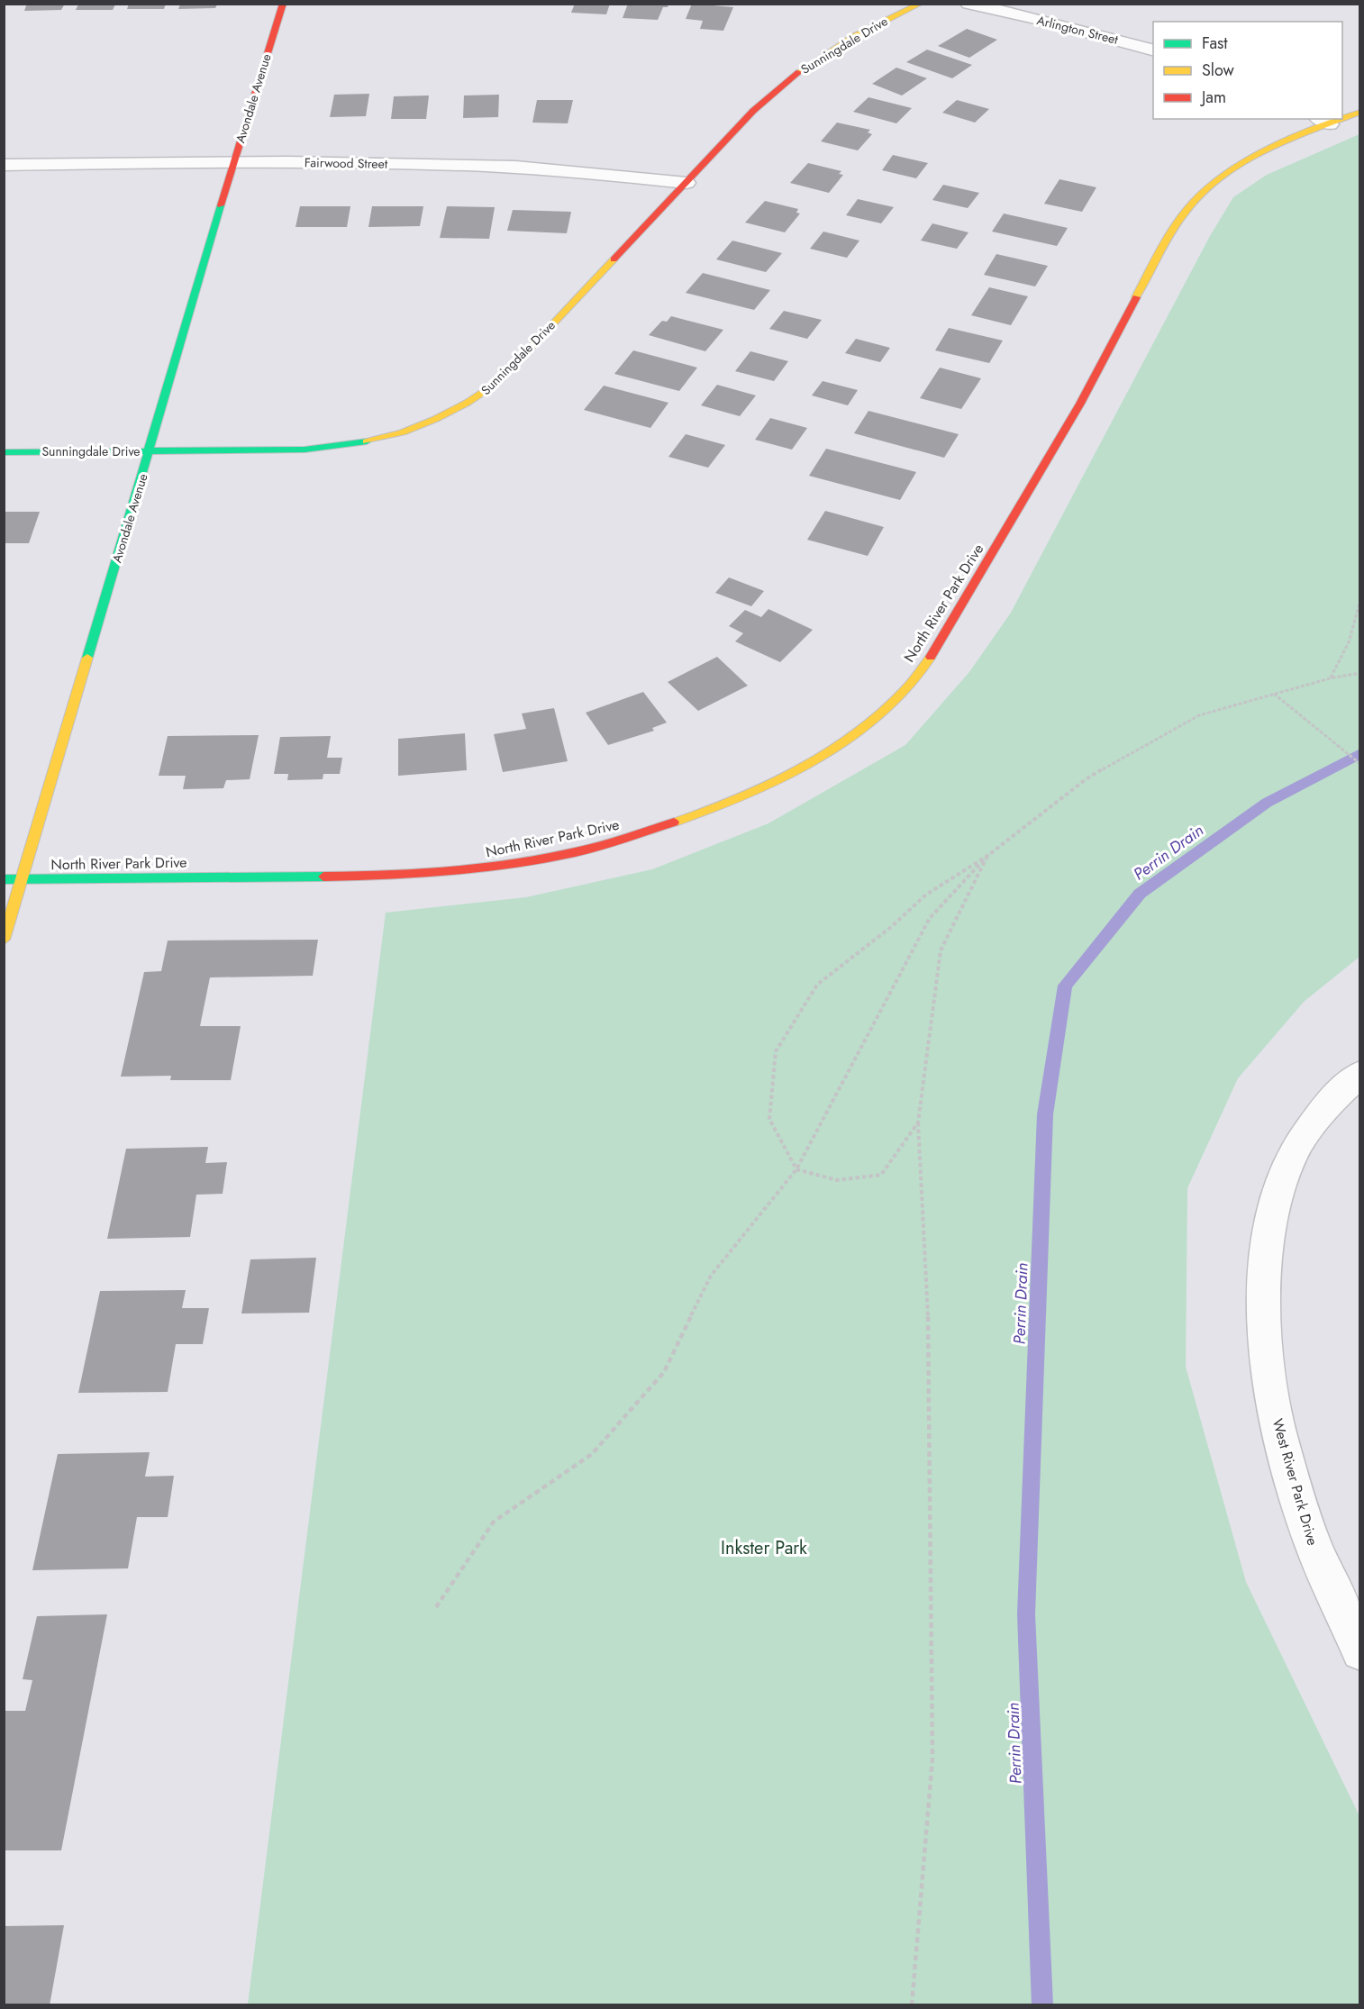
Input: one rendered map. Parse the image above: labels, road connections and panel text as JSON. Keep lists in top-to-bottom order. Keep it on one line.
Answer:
{"streets":{"street":["Arlington Street","Sunningdale Drive","Avondale Avenue","Fairwood Street","North River Park Drive","West River Park Drive"]},"crossings":[["Sunningdale Drive","Avondale Avenue"],["Sunningdale Drive","Fairwood Street"],["Avondale Avenue","Fairwood Street"],["Avondale Avenue","North River Park Drive"]],"water":["Perrin Drain"],"parks":["Inkster Park"],"legend":["Fast","Slow","Jam"]}
